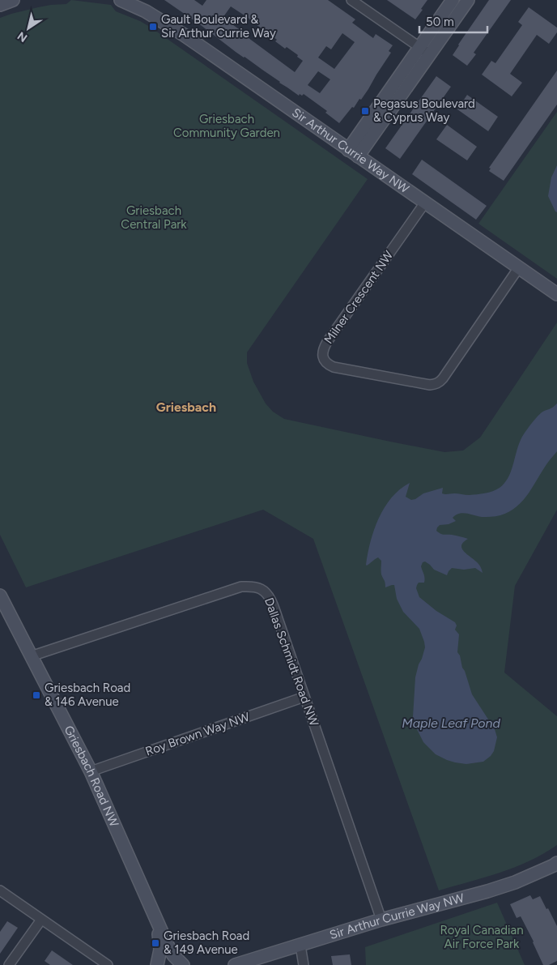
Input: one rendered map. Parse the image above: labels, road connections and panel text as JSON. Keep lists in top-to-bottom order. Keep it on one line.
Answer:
{"streets":{"street":["Sir Arthur Currie Way NW","Milner Crescent NW","Dallas Schmidt Road NW","Roy Brown Way NW","Griesbach Road NW"]},"crossings":[["Sir Arthur Currie Way NW","Milner Crescent NW"],["Sir Arthur Currie Way NW","Dallas Schmidt Road NW"],["Dallas Schmidt Road NW","Roy Brown Way NW"],["Dallas Schmidt Road NW","Griesbach Road NW"],["Roy Brown Way NW","Griesbach Road NW"]],"districts":["Griesbach"],"water":["Maple Leaf Pond"],"parks":["Griesbach Community Garden","Griesbach Central Park","Royal Canadian Air Force Park"],"places":{"transit":["Gault Boulevard & Sir Arthur Currie Way","Pegasus Boulevard & Cyprus Way","Griesbach Road & 146 Avenue","Griesbach Road & 149 Avenue"]},"scale_bar":"50 m","north":"bottom left"}
